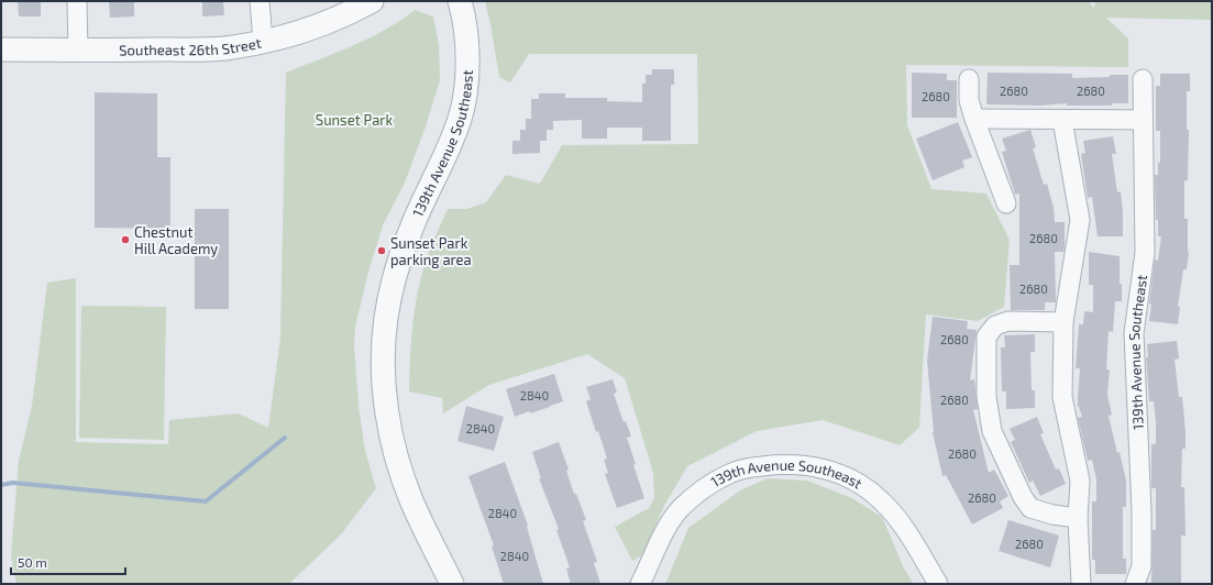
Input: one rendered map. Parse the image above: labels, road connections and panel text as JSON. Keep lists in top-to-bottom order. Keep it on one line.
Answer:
{"streets":{"street":["Southeast 26th Street","139th Avenue Southeast"]},"parks":["Sunset Park"],"places":["Chestnut Hill Academy","Sunset Park parking area"],"house_numbers":["2680","2680","2680","2680","2680","2680","2840","2680","2840","2680","2680","2840","2680","2840"],"scale_bar":"50 m"}
